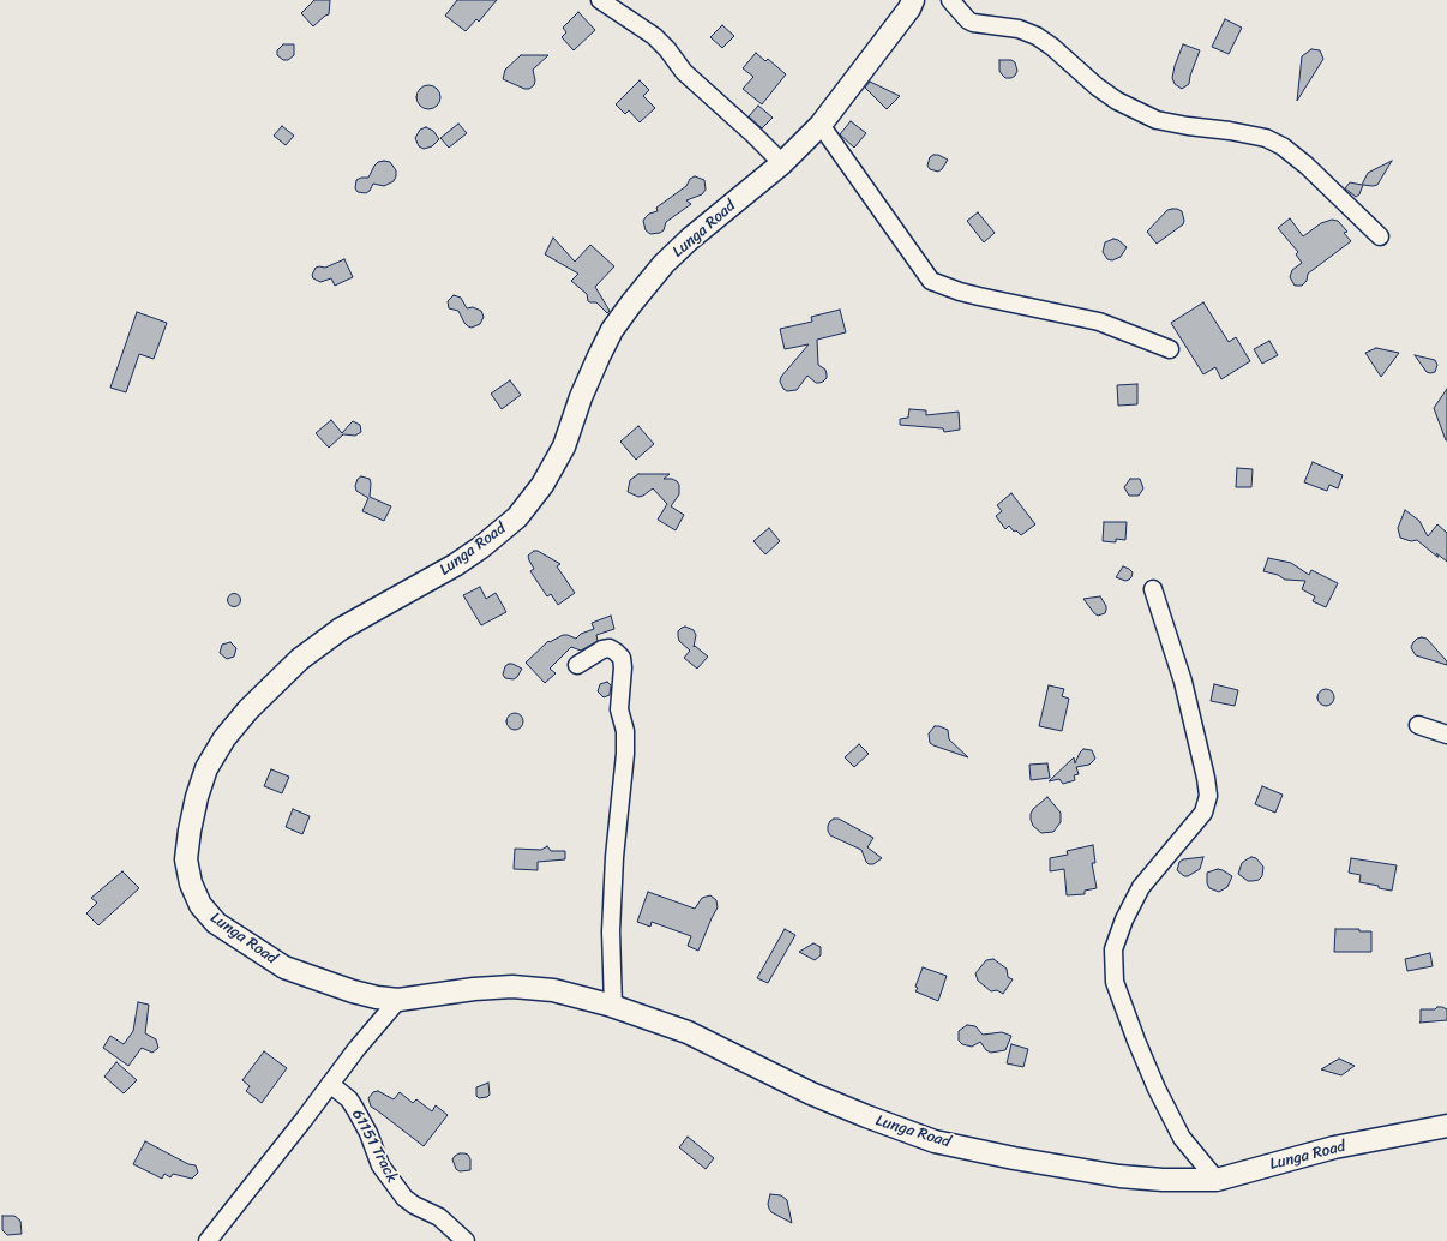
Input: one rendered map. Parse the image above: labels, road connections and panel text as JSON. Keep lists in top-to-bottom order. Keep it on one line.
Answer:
{"streets":{"street":["Lunga Road","61151 Track"]}}
